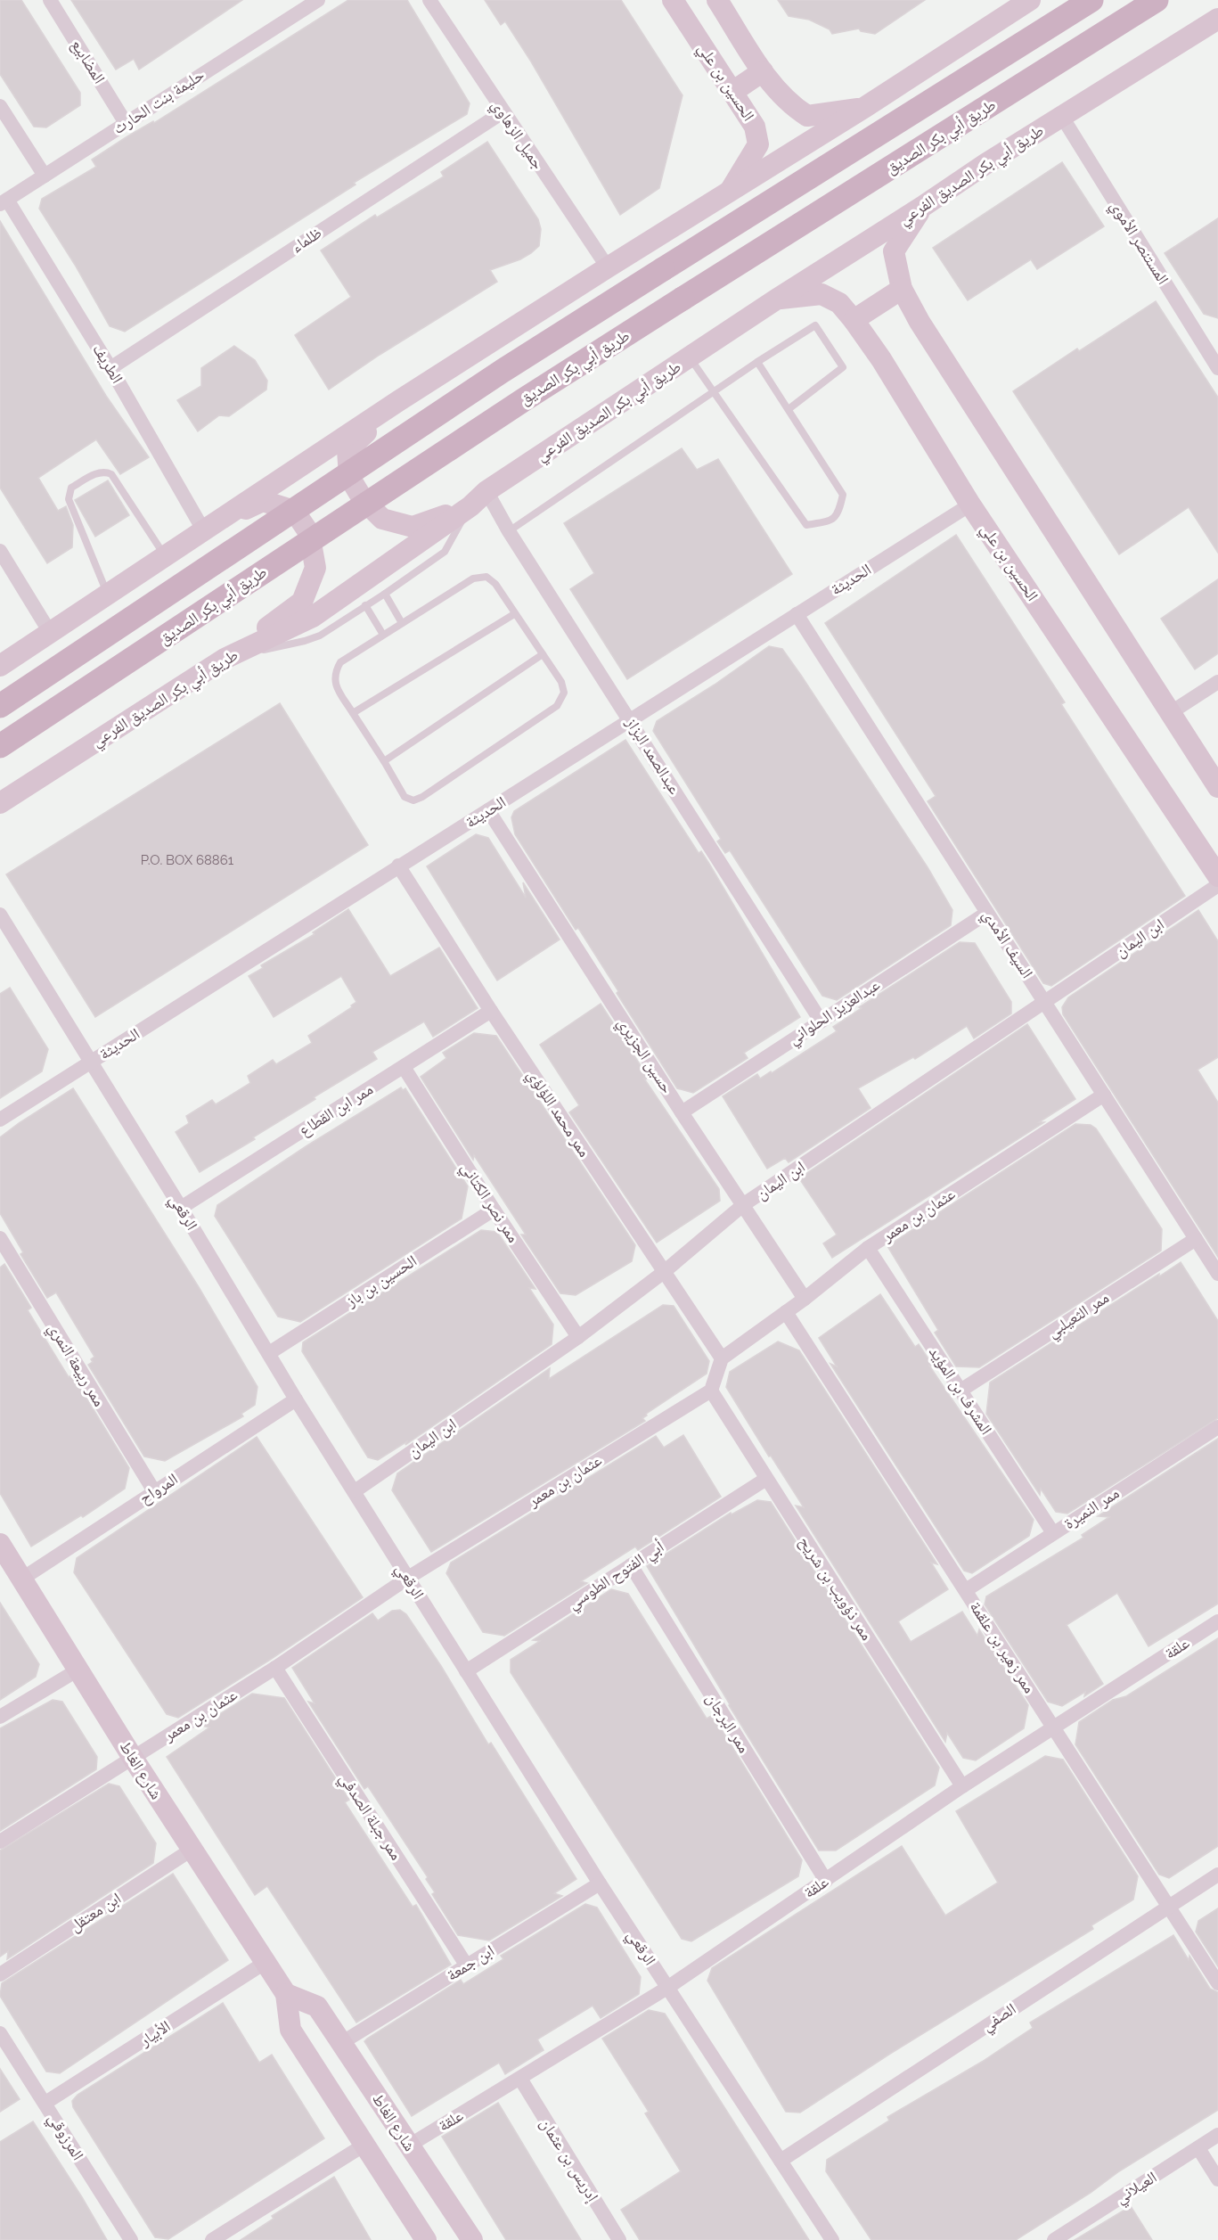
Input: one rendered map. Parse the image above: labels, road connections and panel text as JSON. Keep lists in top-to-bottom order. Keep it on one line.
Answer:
{"streets":{"main road":["طريق أبي بكر الصديق"],"street":["المضابيع","الحسين بن علي","حليمة بنت الحارث","جميل الزهاوي","طريق أبي بكر الصديق الفرعي","ظلماء","المستنصر الأموي","الطريف","الحديثة","عبدالصمد البزاز","ابن اليمان","السيف الأمدي","عبدالعزيز الحلواني","حسين الجزيري","ممر ابن القطاع","ممر محمد اللؤلؤي","ممر نصر الكتاني","الرقعي","عثمان بن معمر","الحسين بن باز","ممر الثعيلبي","ممر ربيعة النمري","المشرف بن المؤيد","المرواح","ممر النميرة","أبي الفتوح الطوسي","ممر ذؤويب بن شريح","ممر زهير بن علقمة","علقة","ممر البرجان","شارع الغاط","ممر جبلة الصدفي","ابن معتقل","ابن جمعة","الصفي","الأبيار","المرزوقي","إدريس بن عثمان","العيلاني"]},"crossings":[["المضابيع","حليمة بنت الحارث"],["الحسين بن علي","طريق أبي بكر الصديق الفرعي"],["الحسين بن علي","الحديثة"],["حليمة بنت الحارث","الطريف"],["جميل الزهاوي","ظلماء"],["طريق أبي بكر الصديق الفرعي","المستنصر الأموي"],["طريق أبي بكر الصديق الفرعي","عبدالصمد البزاز"],["ظلماء","الطريف"],["الحديثة","عبدالصمد البزاز"],["الحديثة","السيف الأمدي"],["الحديثة","حسين الجزيري"],["الحديثة","ممر محمد اللؤلؤي"],["الحديثة","الرقعي"],["عبدالصمد البزاز","عبدالعزيز الحلواني"],["ابن اليمان","السيف الأمدي"],["ابن اليمان","حسين الجزيري"],["ابن اليمان","ممر محمد اللؤلؤي"],["ابن اليمان","ممر نصر الكتاني"],["ابن اليمان","الرقعي"],["السيف الأمدي","عبدالعزيز الحلواني"],["السيف الأمدي","عثمان بن معمر"],["السيف الأمدي","ممر الثعيلبي"],["عبدالعزيز الحلواني","حسين الجزيري"],["حسين الجزيري","عثمان بن معمر"],["ممر ابن القطاع","ممر محمد اللؤلؤي"],["ممر ابن القطاع","ممر نصر الكتاني"],["ممر ابن القطاع","الرقعي"],["ممر محمد اللؤلؤي","عثمان بن معمر"],["ممر نصر الكتاني","الحسين بن باز"],["الرقعي","عثمان بن معمر"],["الرقعي","الحسين بن باز"],["الرقعي","المرواح"],["الرقعي","أبي الفتوح الطوسي"],["الرقعي","علقة"],["الرقعي","ابن جمعة"],["الرقعي","الصفي"],["عثمان بن معمر","المشرف بن المؤيد"],["عثمان بن معمر","ممر ذؤويب بن شريح"],["عثمان بن معمر","ممر زهير بن علقمة"],["عثمان بن معمر","شارع الغاط"],["عثمان بن معمر","ممر جبلة الصدفي"],["ممر الثعيلبي","المشرف بن المؤيد"],["ممر ربيعة النمري","المرواح"],["المشرف بن المؤيد","ممر النميرة"],["المرواح","شارع الغاط"],["ممر النميرة","ممر زهير بن علقمة"],["أبي الفتوح الطوسي","ممر ذؤويب بن شريح"],["أبي الفتوح الطوسي","ممر البرجان"],["ممر ذؤويب بن شريح","علقة"],["ممر زهير بن علقمة","علقة"],["ممر زهير بن علقمة","الصفي"],["علقة","ممر البرجان"],["علقة","شارع الغاط"],["علقة","إدريس بن عثمان"],["شارع الغاط","ابن معتقل"],["شارع الغاط","ابن جمعة"],["شارع الغاط","الأبيار"],["ممر جبلة الصدفي","ابن جمعة"],["الأبيار","المرزوقي"]],"house_numbers":["P.O. BOX 68861"]}
